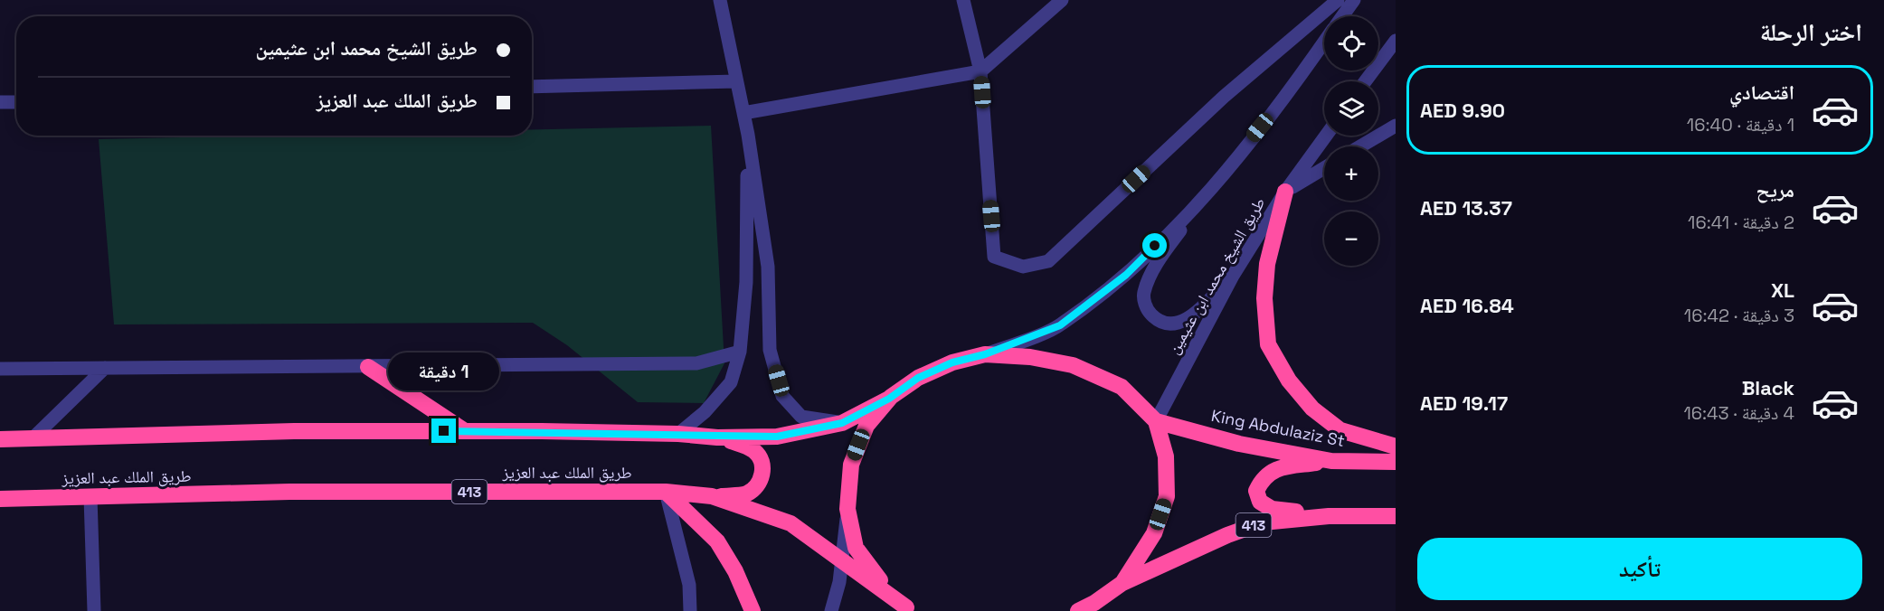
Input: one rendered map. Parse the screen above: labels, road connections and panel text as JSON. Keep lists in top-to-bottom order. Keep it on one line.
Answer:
{"streets":{"highway":["King Abdulaziz St","طريق الملك عبد العزيز","413"],"street":["طريق الشيخ محمد ابن عثيمين"]},"crossings":[["طريق الشيخ محمد ابن عثيمين","King Abdulaziz St"]],"page":{"heading":"اختر الرحلة","map_buttons":["+","−"],"banner":["طريق الشيخ محمد ابن عثيمين","طريق الملك عبد العزيز"],"list":[{"name":"اقتصادي","note":"1 دقيقة · 16:40","value":"AED 9.90"},{"name":"مريح","note":"2 دقيقة · 16:41","value":"AED 13.37"},{"name":"XL","note":"3 دقيقة · 16:42","value":"AED 16.84"},{"name":"Black","note":"4 دقيقة · 16:43","value":"AED 19.17"}],"bubble":"1 دقيقة","buttons":"تأكيد"}}
